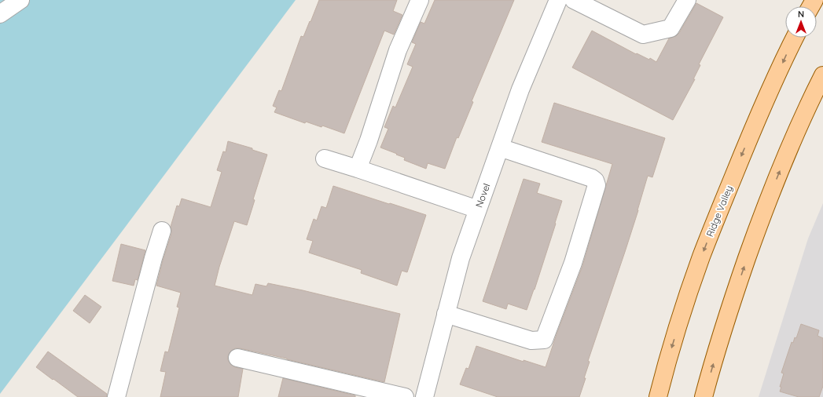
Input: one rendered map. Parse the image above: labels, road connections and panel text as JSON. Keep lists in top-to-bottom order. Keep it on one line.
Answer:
{"streets":{"main road":["Ridge Valley"],"street":["Novel"]},"north":"top"}
